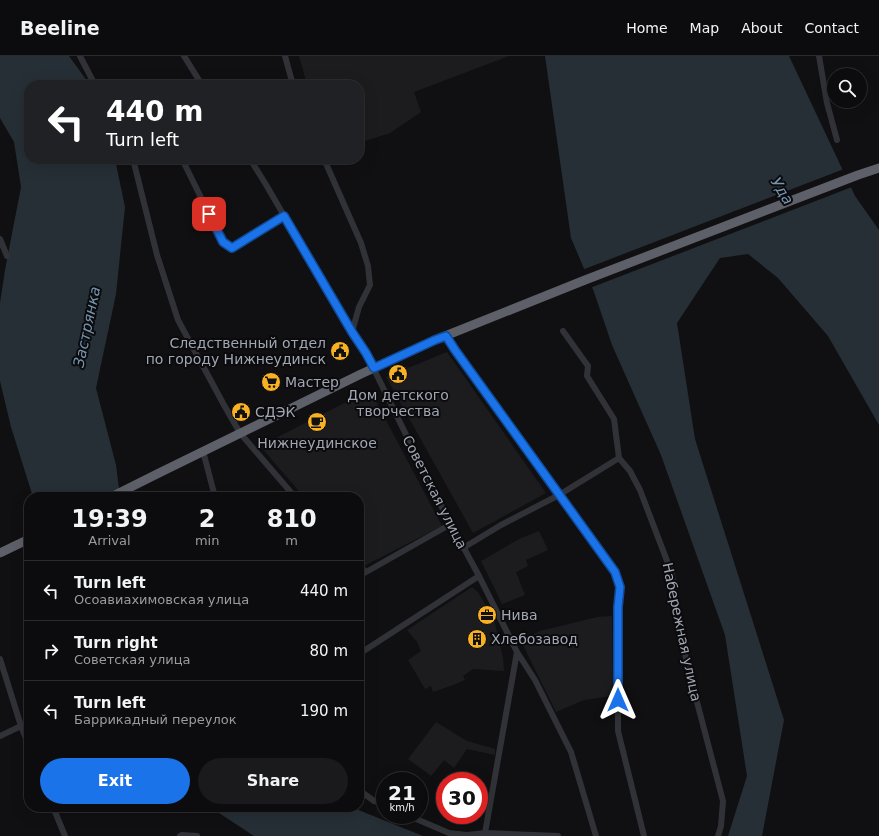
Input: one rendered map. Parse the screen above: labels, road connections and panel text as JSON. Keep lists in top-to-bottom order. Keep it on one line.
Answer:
{"streets":{"street":["Советская улица","Набережная улица"]},"water":["Уда","Застрянка"],"places":{"public building":["Следственный отдел по городу Нижнеудинск","Дом детского творчества","СДЭК"],"supermarket":["Мастер"],"cafe":["Нижнеудинское"],"office":["Нива"],"building":["Хлебозавод"]},"page":{"header":"Beeline","nav":["Home","Map","About","Contact"],"turn":["440 m","Turn left"],"eta":["19:39","Arrival","2","min","810","m"],"list":[{"name":"Turn left","note":"Осоавиахимовская улица","value":"440 m"},{"name":"Turn right","note":"Советская улица","value":"80 m"},{"name":"Turn left","note":"Баррикадный переулок","value":"190 m"}],"buttons":["Exit","Share"],"speed":"21 km/h","limit":"30"}}
